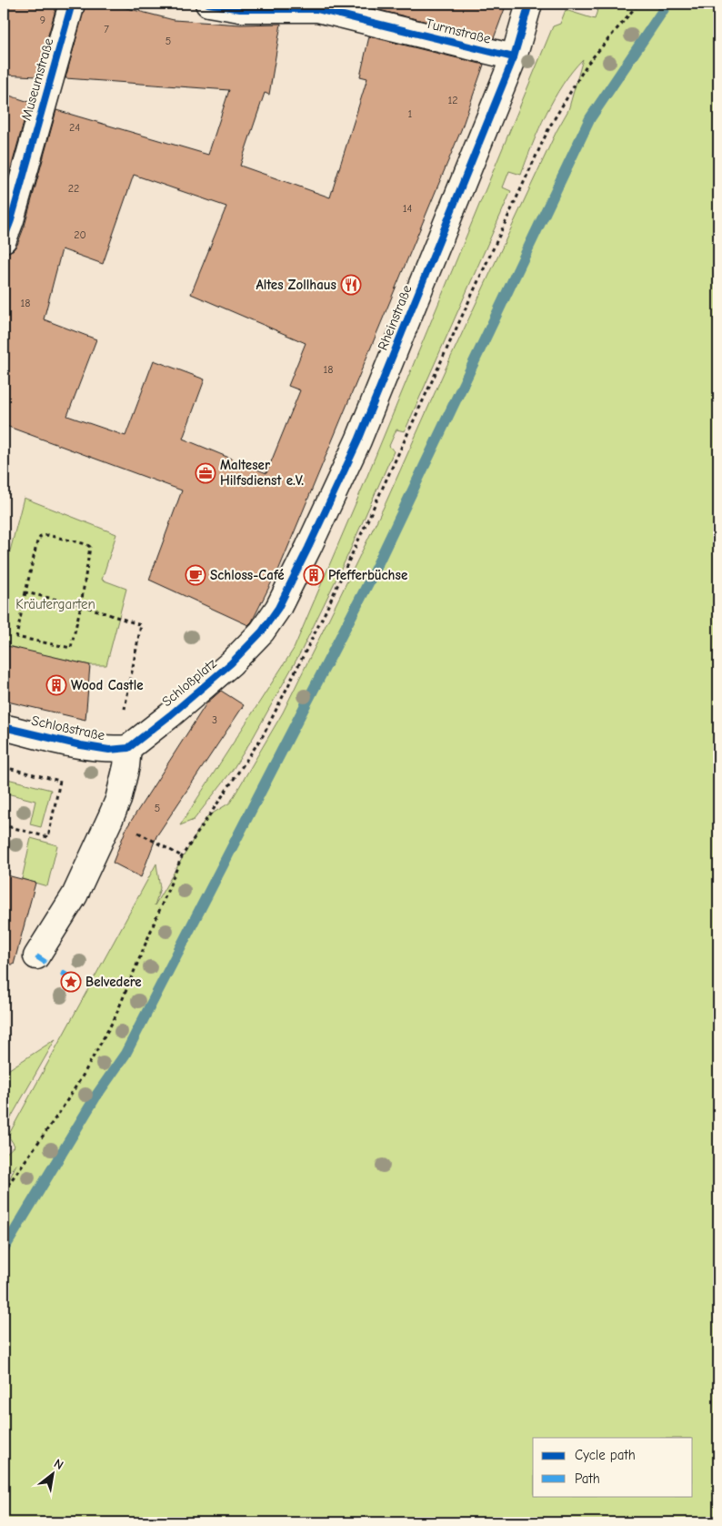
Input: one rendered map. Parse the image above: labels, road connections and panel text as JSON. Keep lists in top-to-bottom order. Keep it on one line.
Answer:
{"streets":{"street":["Turmstraße","Museumstraße","Rheinstraße","Schloßplatz","Schloßstraße"]},"crossings":[["Turmstraße","Rheinstraße"],["Rheinstraße","Schloßplatz"],["Schloßplatz","Schloßstraße"]],"parks":["Kräutergarten"],"places":{"restaurant":["Altes Zollhaus"],"office":["Malteser Hilfsdienst e.V."],"cafe":["Schloss-Café"],"building":["Pfefferbüchse","Wood Castle"],"place":["Belvedere"]},"house_numbers":["9","7","5","12","1","24","22","14","20","18","18","3","5"],"legend":["Cycle path","Path"],"north":"top right"}
